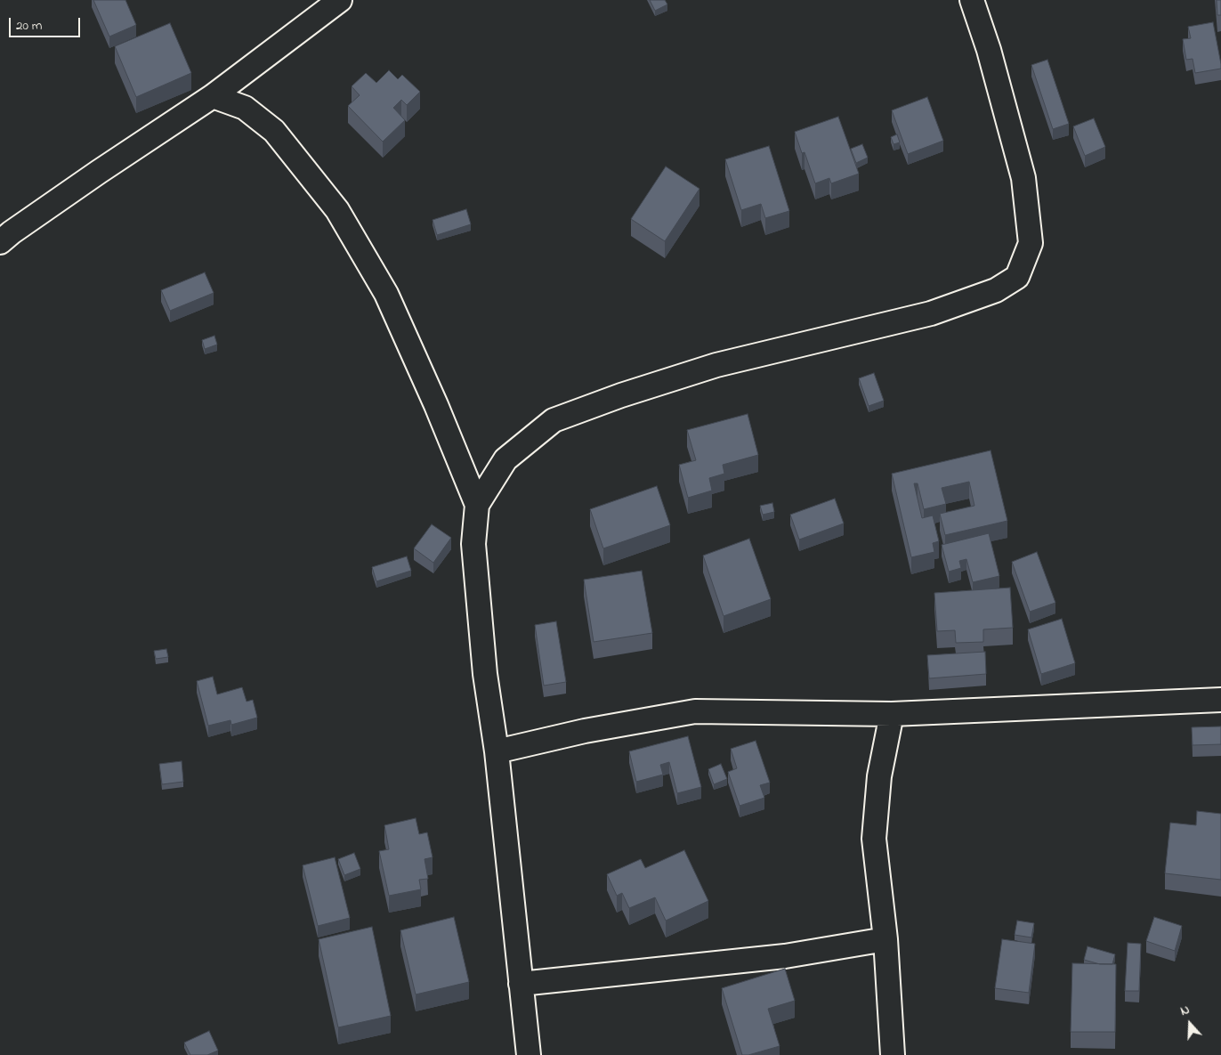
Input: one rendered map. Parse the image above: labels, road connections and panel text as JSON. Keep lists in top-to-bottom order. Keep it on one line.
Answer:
{"scale_bar":"20 m","north":"top"}
